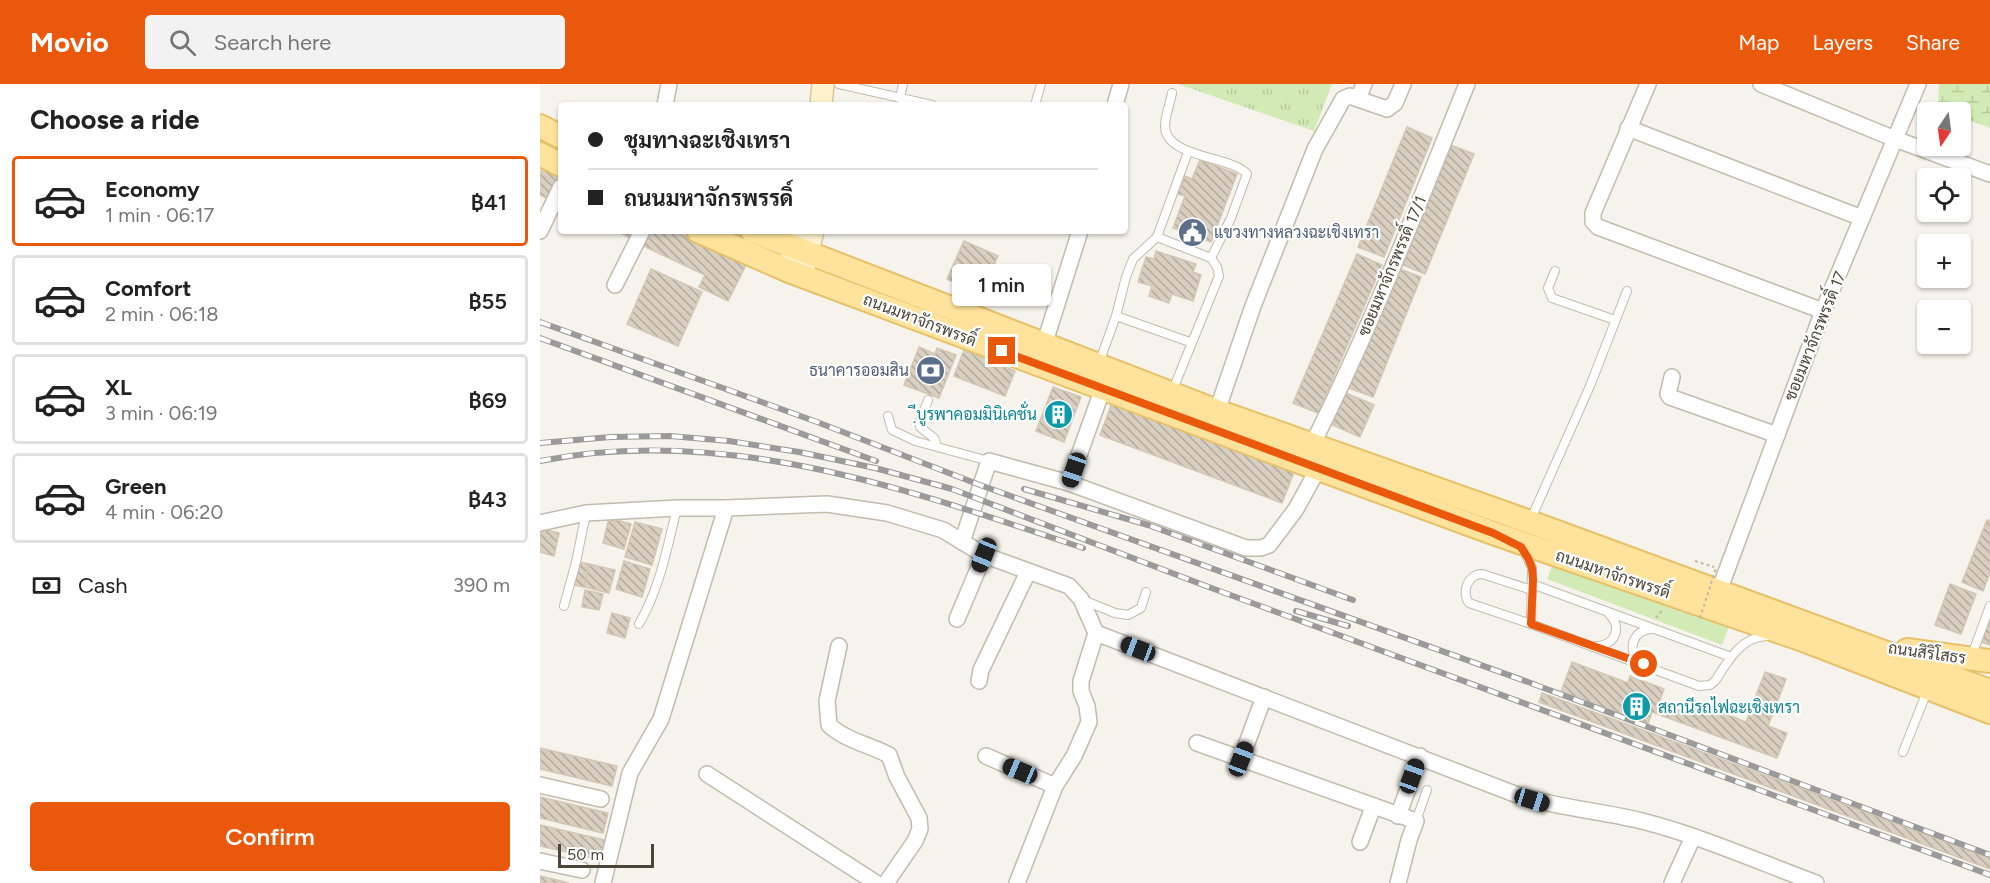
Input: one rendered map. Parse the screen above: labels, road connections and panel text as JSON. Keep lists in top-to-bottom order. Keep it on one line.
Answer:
{"streets":{"main road":["ถนนมหาจักรพรรดิ์","ถนนสิริโสธร"],"street":["ซอยมหาจักรพรรดิ์ 17/1","ซอยมหาจักรพรรดิ์ 17"]},"crossings":[["ซอยมหาจักรพรรดิ์ 17/1","ถนนมหาจักรพรรดิ์"],["ถนนมหาจักรพรรดิ์","ซอยมหาจักรพรรดิ์ 17"],["ถนนมหาจักรพรรดิ์","ถนนสิริโสธร"]],"places":{"public building":["แขวงทางหลวงฉะเชิงเทรา"],"bank":["ธนาคารออมสิน"],"building":["ฺีบูรพาคอมมินิเคชั่น","สถานีรถไฟฉะเชิงเทรา"]},"scale_bar":"50 m","north":"bottom","page":{"header":"Movio","search":"Search here","nav":["Map","Layers","Share"],"heading":"Choose a ride","map_buttons":["+","−"],"banner":["ชุมทางฉะเชิงเทรา","ถนนมหาจักรพรรดิ์"],"list":[{"name":"Economy","note":"1 min · 06:17","value":"฿41"},{"name":"Comfort","note":"2 min · 06:18","value":"฿55"},{"name":"XL","note":"3 min · 06:19","value":"฿69"},{"name":"Green","note":"4 min · 06:20","value":"฿43"}],"bubble":"1 min","pay":["Cash","390 m"],"buttons":"Confirm","scale":"50 m"}}
